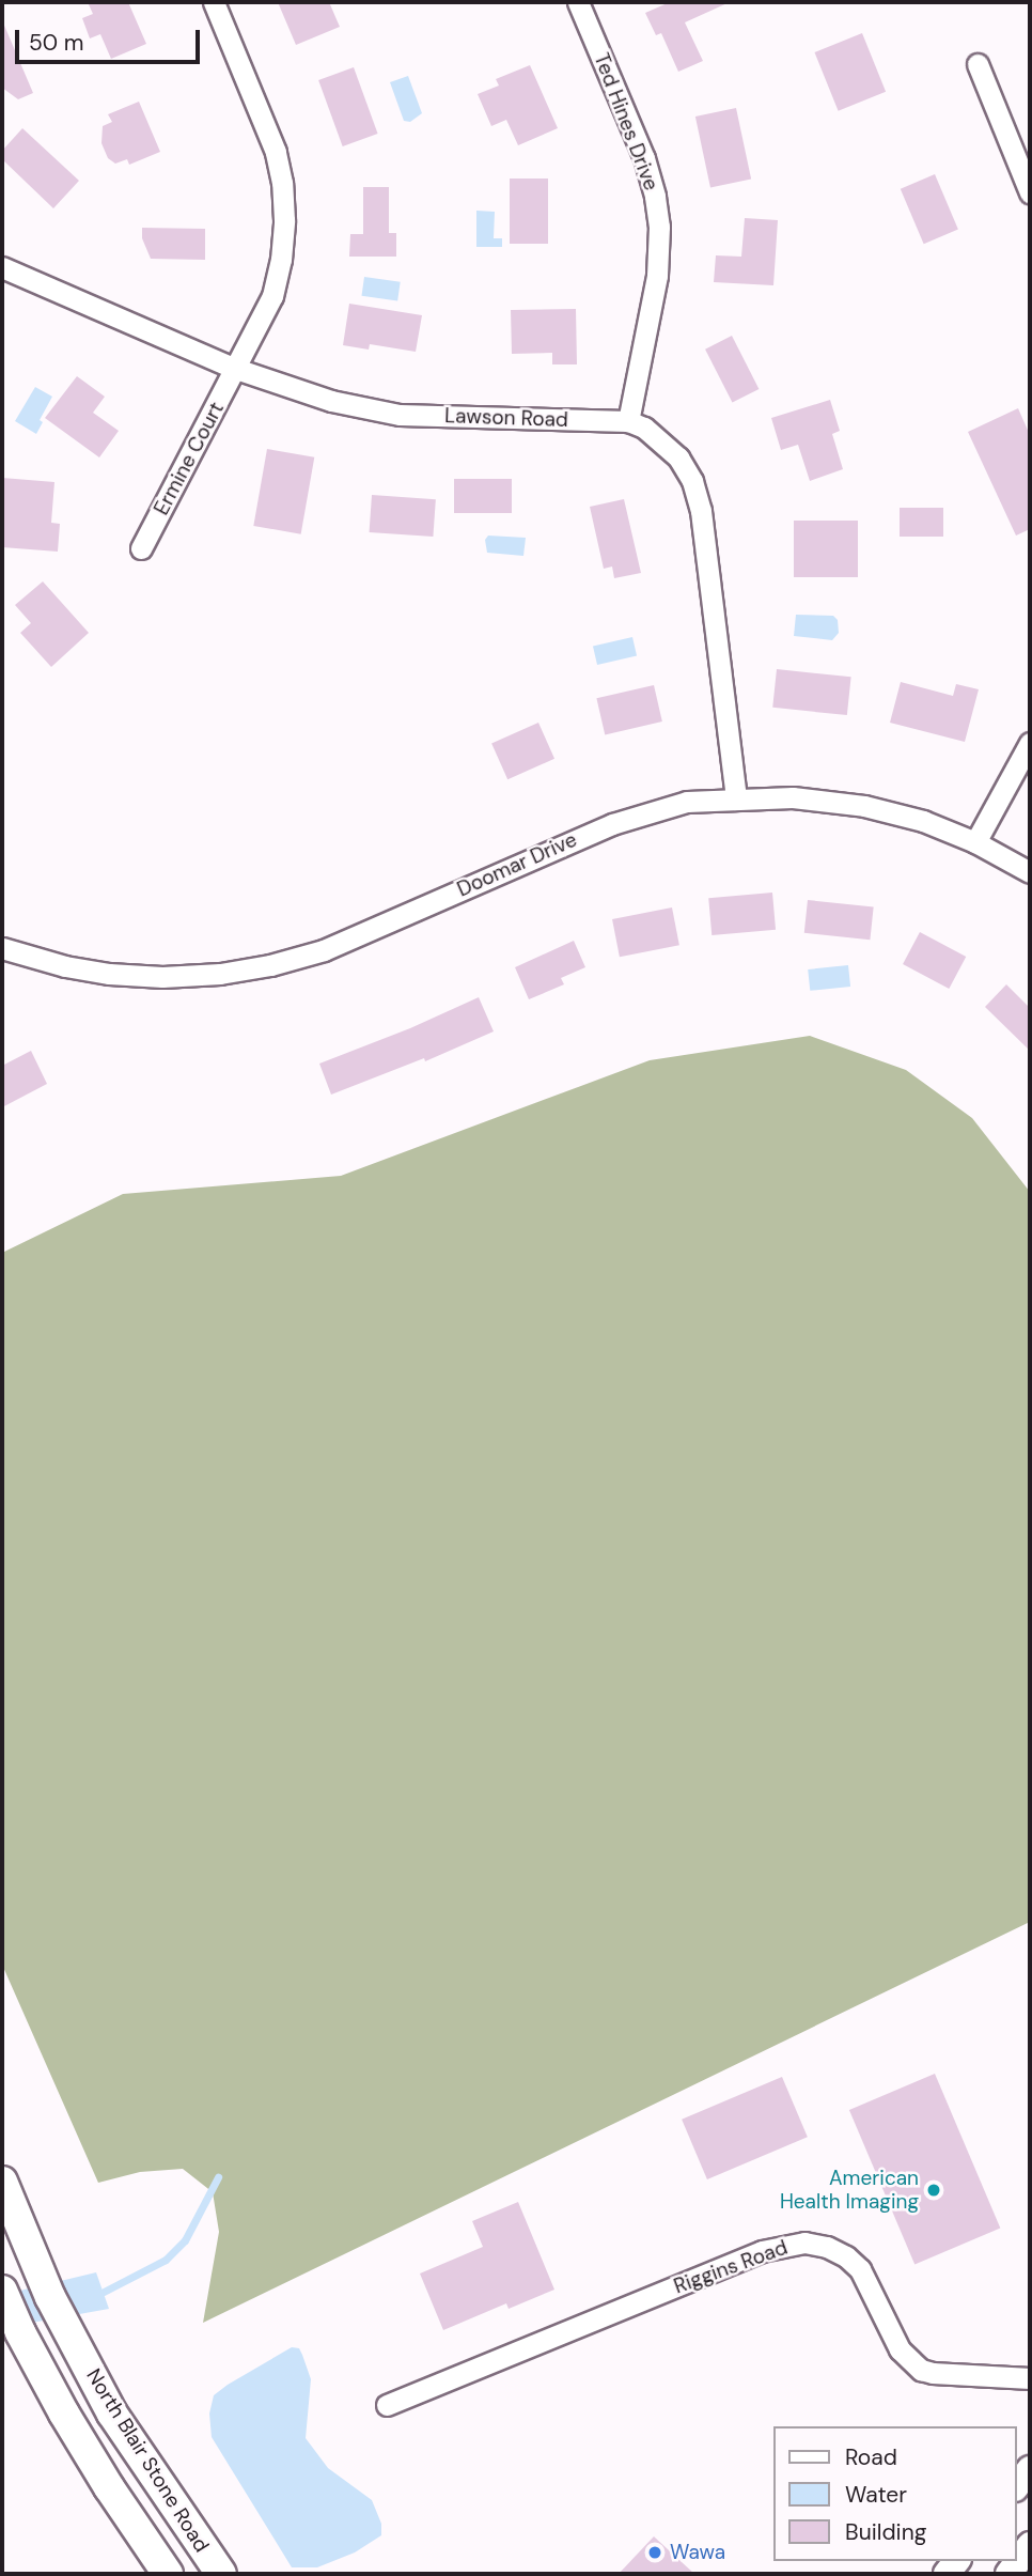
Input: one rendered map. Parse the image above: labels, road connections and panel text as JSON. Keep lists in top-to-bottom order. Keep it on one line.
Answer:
{"streets":{"main road":["North Blair Stone Road"],"street":["Ted Hines Drive","Lawson Road","Ermine Court","Doomar Drive","Riggins Road"]},"crossings":[["Ted Hines Drive","Lawson Road"],["Lawson Road","Ermine Court"],["Lawson Road","Doomar Drive"]],"places":["American Health Imaging","Wawa"],"legend":["Road","Water","Building"],"scale_bar":"50 m"}
